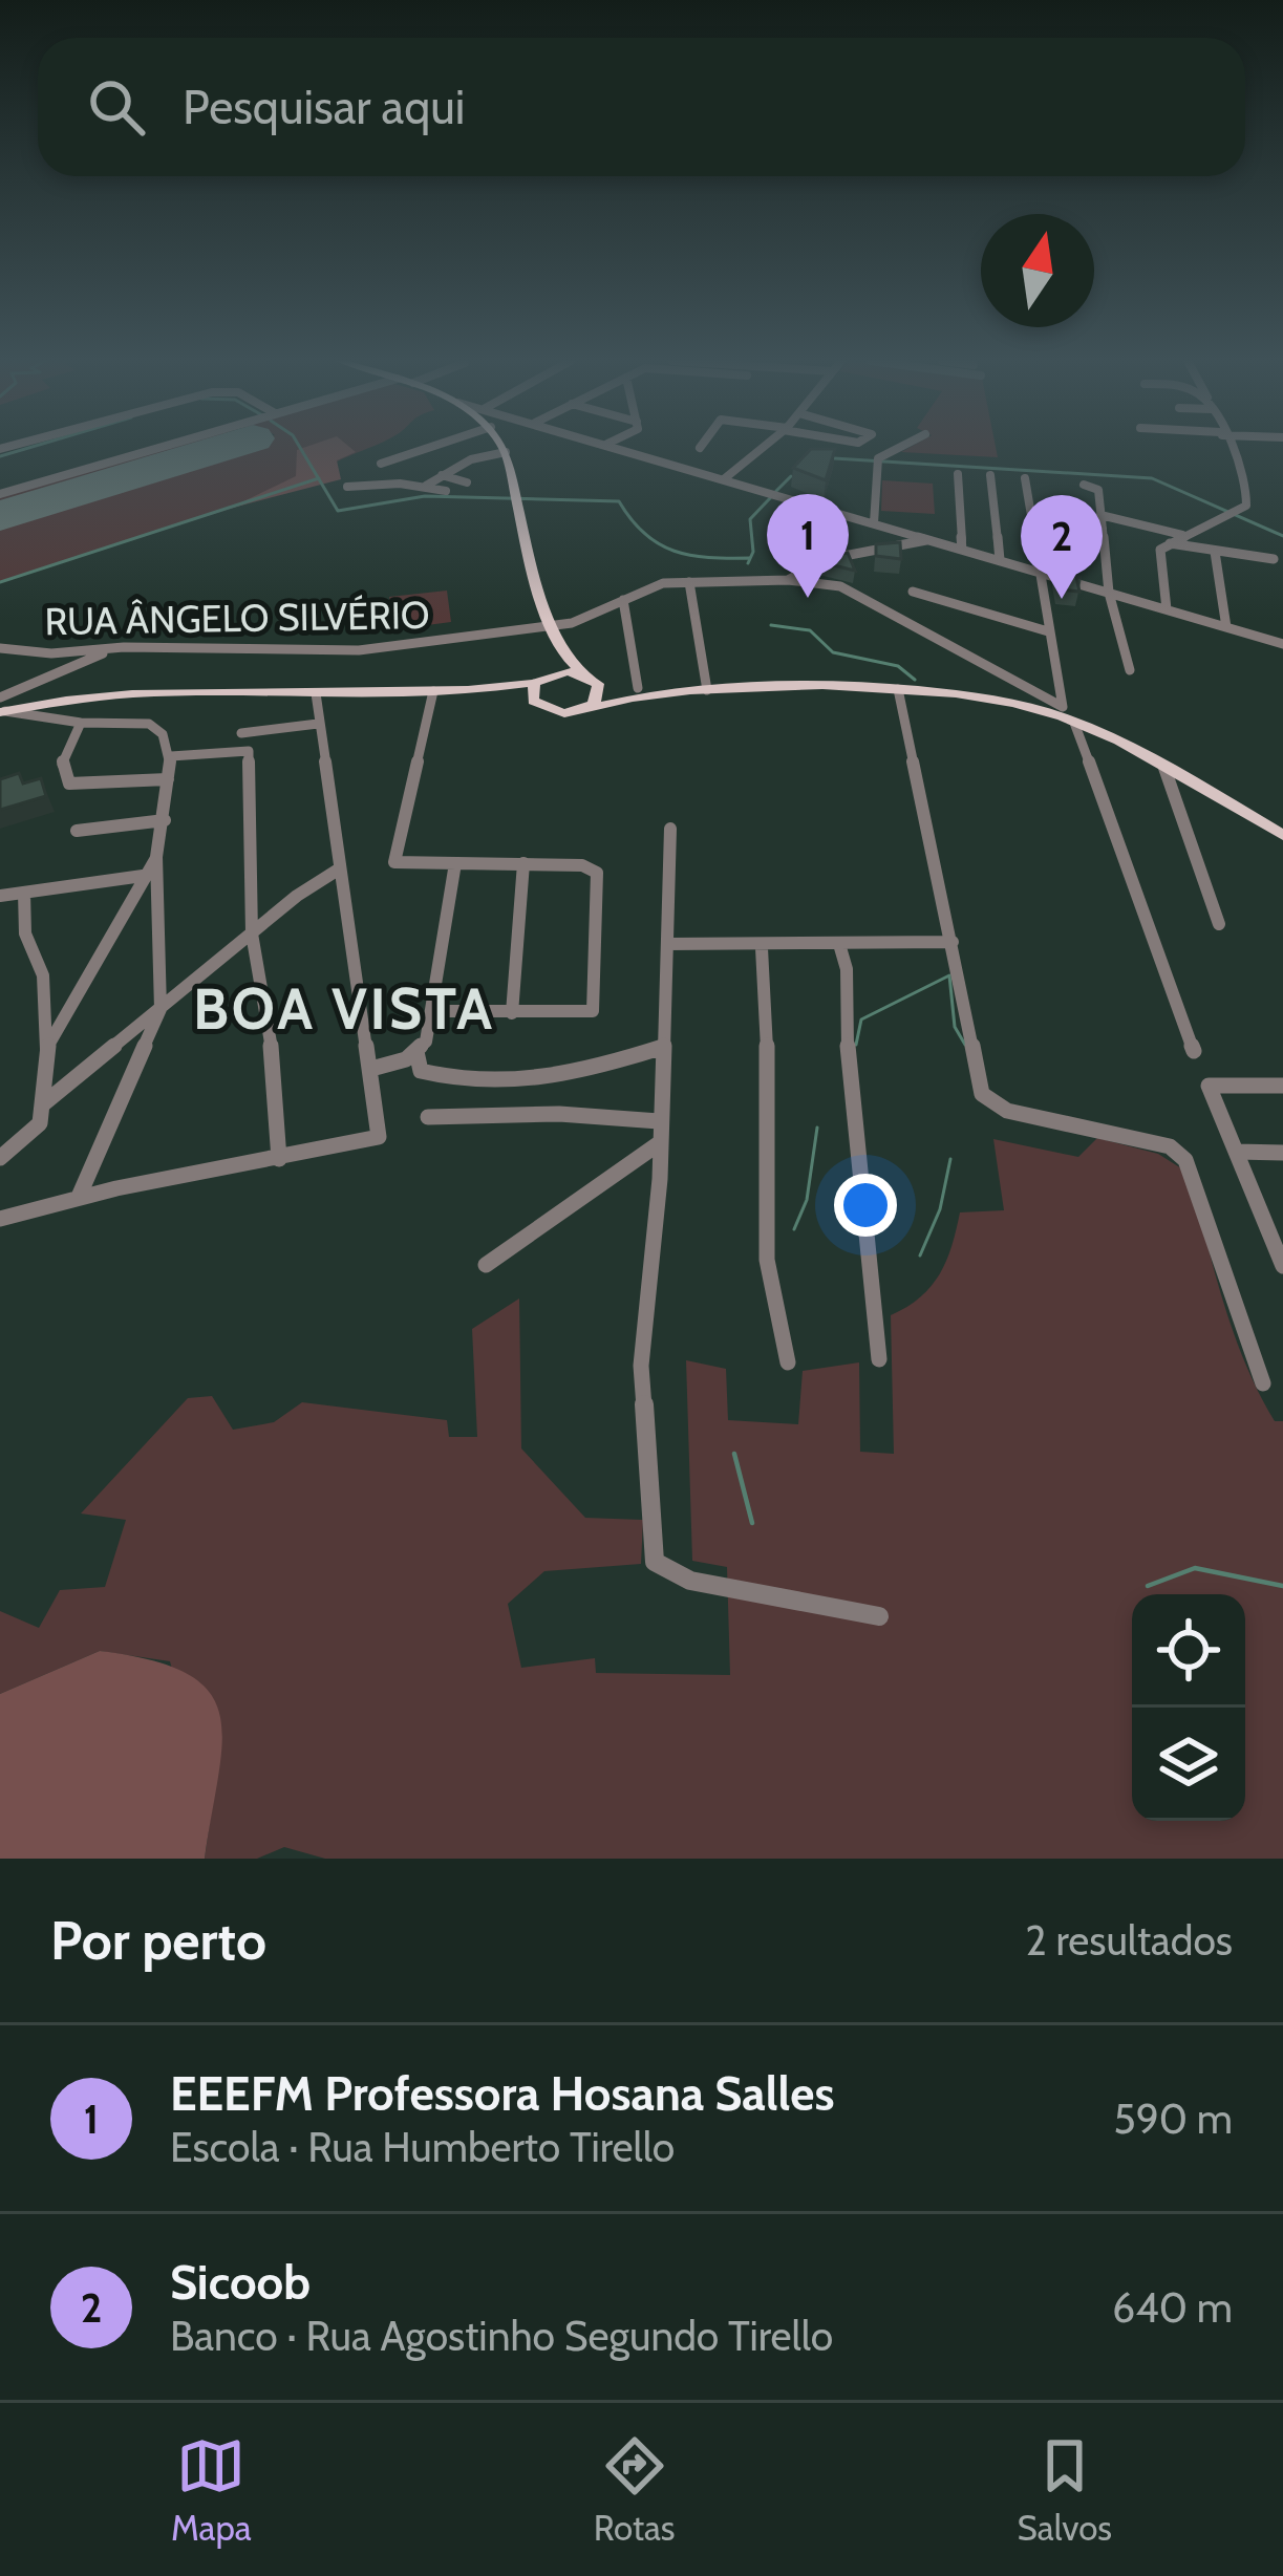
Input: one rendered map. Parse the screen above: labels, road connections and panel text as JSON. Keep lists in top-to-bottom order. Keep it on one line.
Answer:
{"streets":{"street":["RUA ÂNGELO SILVÉRIO"]},"districts":["BOA VISTA"],"north":"top","page":{"search":"Pesquisar aqui","pins":["1","2"],"heading":["Por perto","2 resultados"],"list":[{"mark":"1","name":"EEEFM Professora Hosana Salles","note":"Escola · Rua Humberto Tirello","value":"590 m"},{"mark":"2","name":"Sicoob","note":"Banco · Rua Agostinho Segundo Tirello","value":"640 m"}],"nav":["Mapa","Rotas","Salvos"]}}
